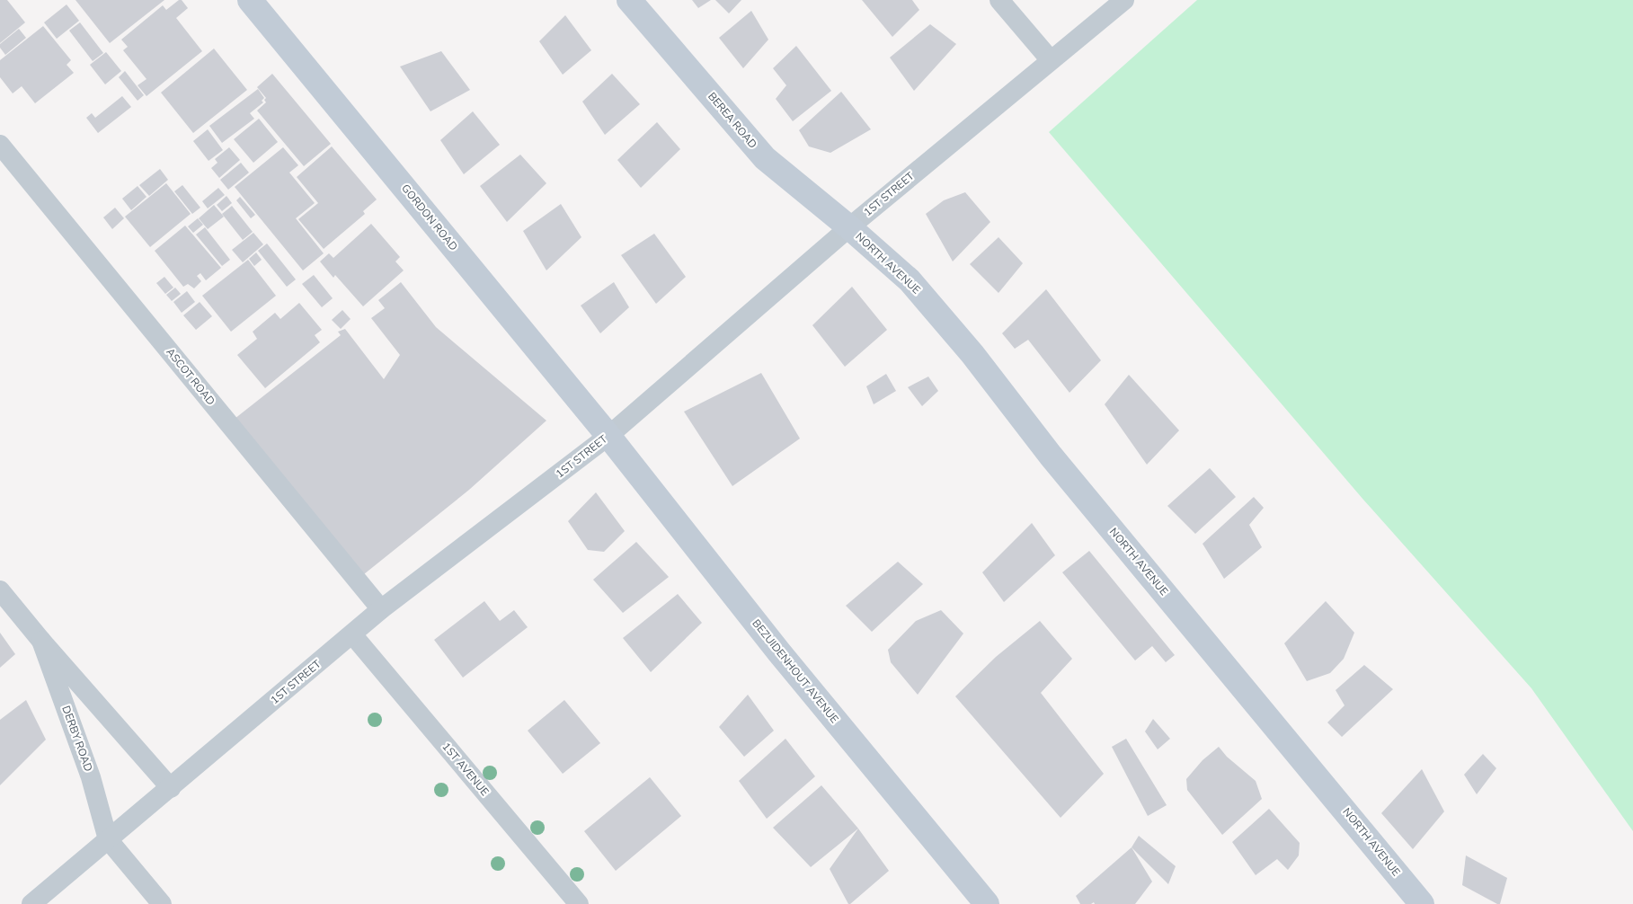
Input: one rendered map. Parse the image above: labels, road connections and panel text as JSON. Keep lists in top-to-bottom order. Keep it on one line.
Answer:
{"streets":{"street":["BEREA ROAD","1ST STREET","GORDON ROAD","NORTH AVENUE","ASCOT ROAD","BEZUIDENHOUT AVENUE","DERBY ROAD","1ST AVENUE"]},"crossings":[["BEREA ROAD","1ST STREET"],["BEREA ROAD","NORTH AVENUE"],["1ST STREET","GORDON ROAD"],["1ST STREET","NORTH AVENUE"],["1ST STREET","ASCOT ROAD"],["1ST STREET","BEZUIDENHOUT AVENUE"],["1ST STREET","DERBY ROAD"],["1ST STREET","1ST AVENUE"],["GORDON ROAD","BEZUIDENHOUT AVENUE"]]}
